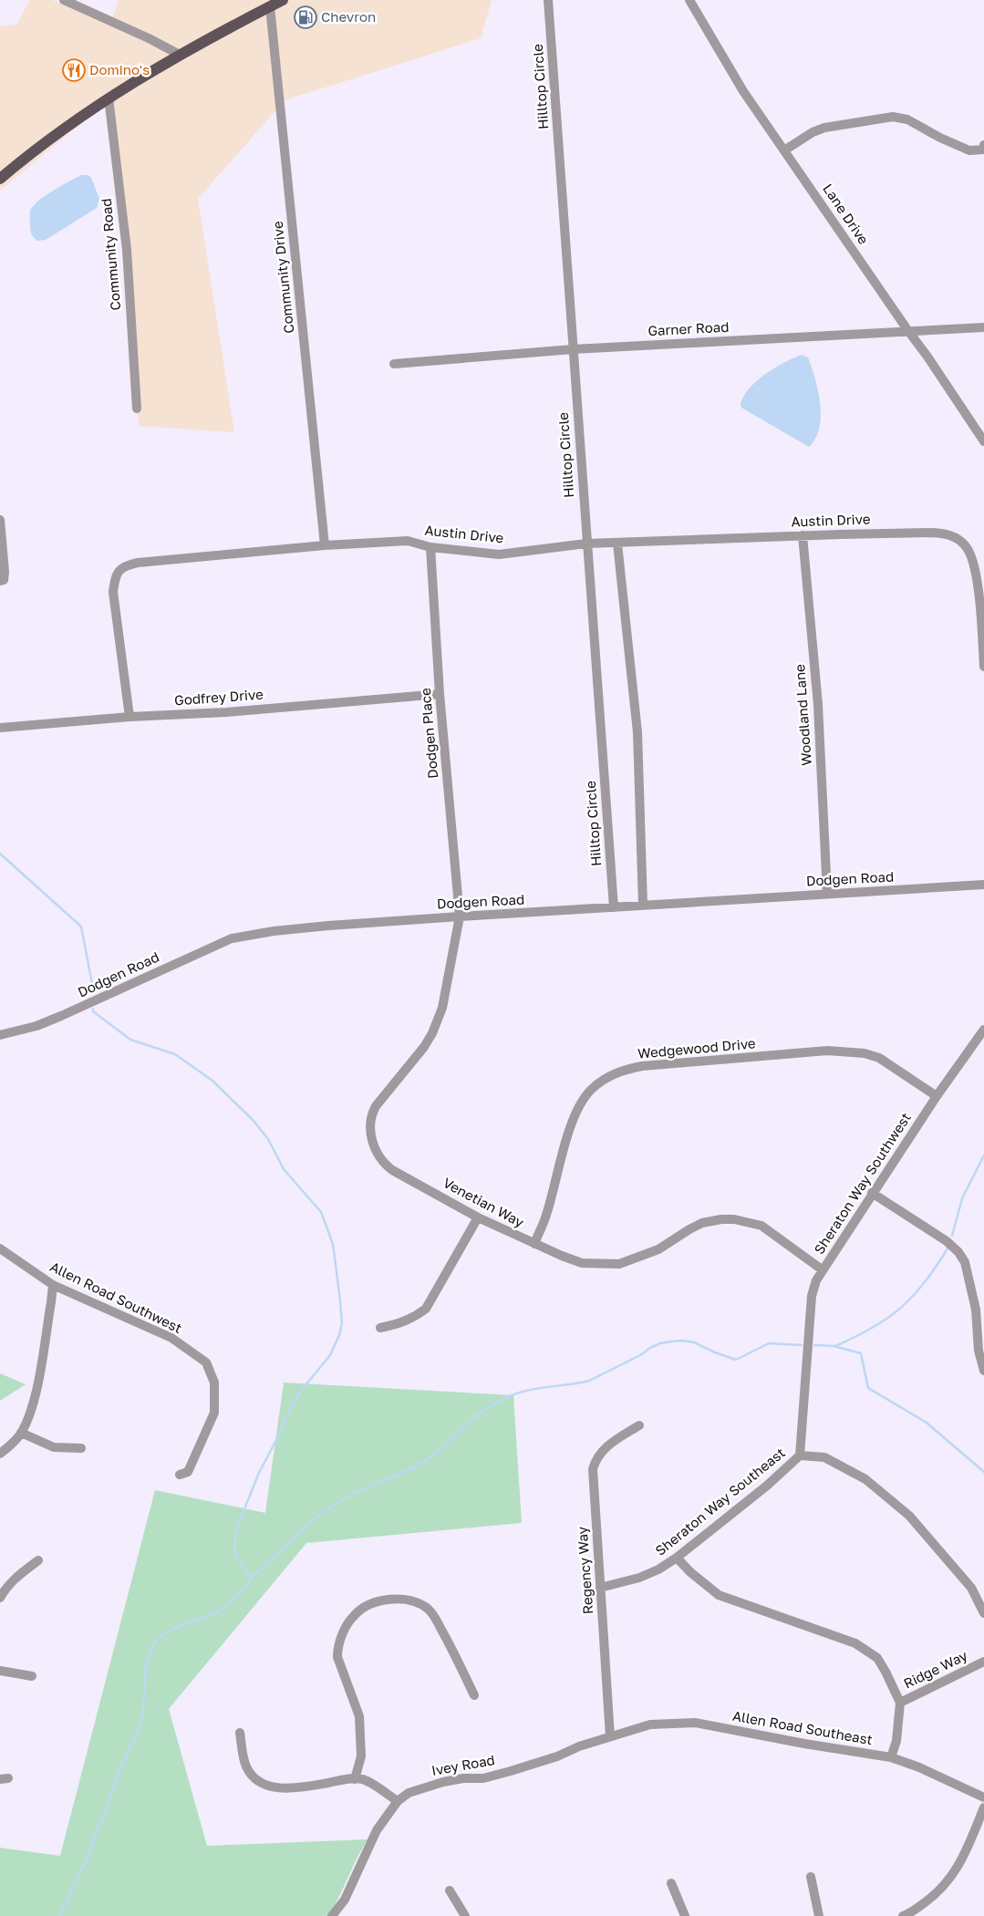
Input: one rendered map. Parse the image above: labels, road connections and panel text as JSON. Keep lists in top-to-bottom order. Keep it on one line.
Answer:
{"streets":{"street":["Hilltop Circle","Lane Drive","Community Road","Community Drive","Garner Road","Austin Drive","Godfrey Drive","Woodland Lane","Dodgen Place","Dodgen Road","Wedgewood Drive","Sheraton Way Southwest","Venetian Way","Allen Road Southwest","Sheraton Way Southeast","Regency Way","Ridge Way","Allen Road Southeast","Ivey Road"]},"crossings":[["Hilltop Circle","Garner Road"],["Hilltop Circle","Austin Drive"],["Hilltop Circle","Dodgen Road"],["Lane Drive","Garner Road"],["Community Drive","Austin Drive"],["Austin Drive","Godfrey Drive"],["Austin Drive","Woodland Lane"],["Austin Drive","Dodgen Place"],["Godfrey Drive","Dodgen Place"],["Woodland Lane","Dodgen Road"],["Dodgen Place","Dodgen Road"],["Dodgen Place","Venetian Way"],["Dodgen Road","Venetian Way"],["Wedgewood Drive","Sheraton Way Southwest"],["Wedgewood Drive","Venetian Way"],["Sheraton Way Southwest","Venetian Way"],["Sheraton Way Southwest","Sheraton Way Southeast"],["Sheraton Way Southeast","Regency Way"],["Regency Way","Allen Road Southeast"],["Regency Way","Ivey Road"],["Allen Road Southeast","Ivey Road"]],"places":{"fuel station":["Chevron"],"restaurant":["Domino's"]}}
